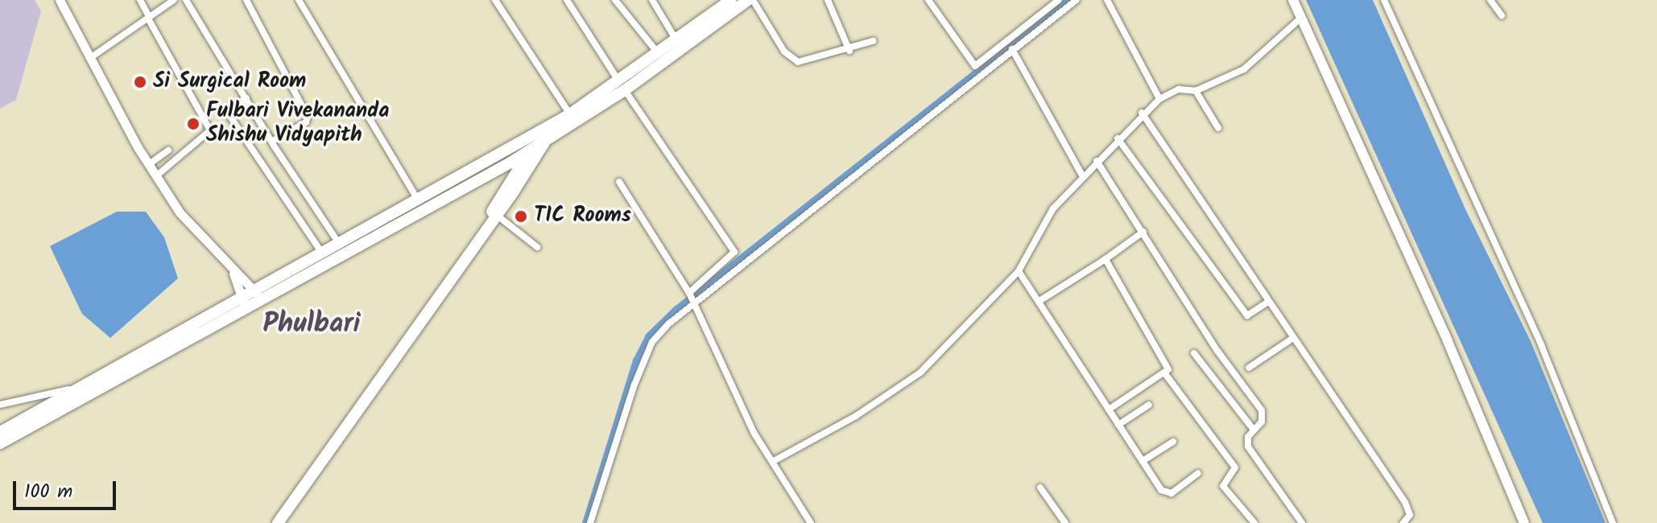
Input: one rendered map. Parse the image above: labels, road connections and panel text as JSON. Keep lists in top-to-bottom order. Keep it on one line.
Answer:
{"districts":["Phulbari"],"places":["Si Surgical Room","Fulbari Vivekananda Shishu Vidyapith","TIC Rooms"],"scale_bar":"100 m"}
